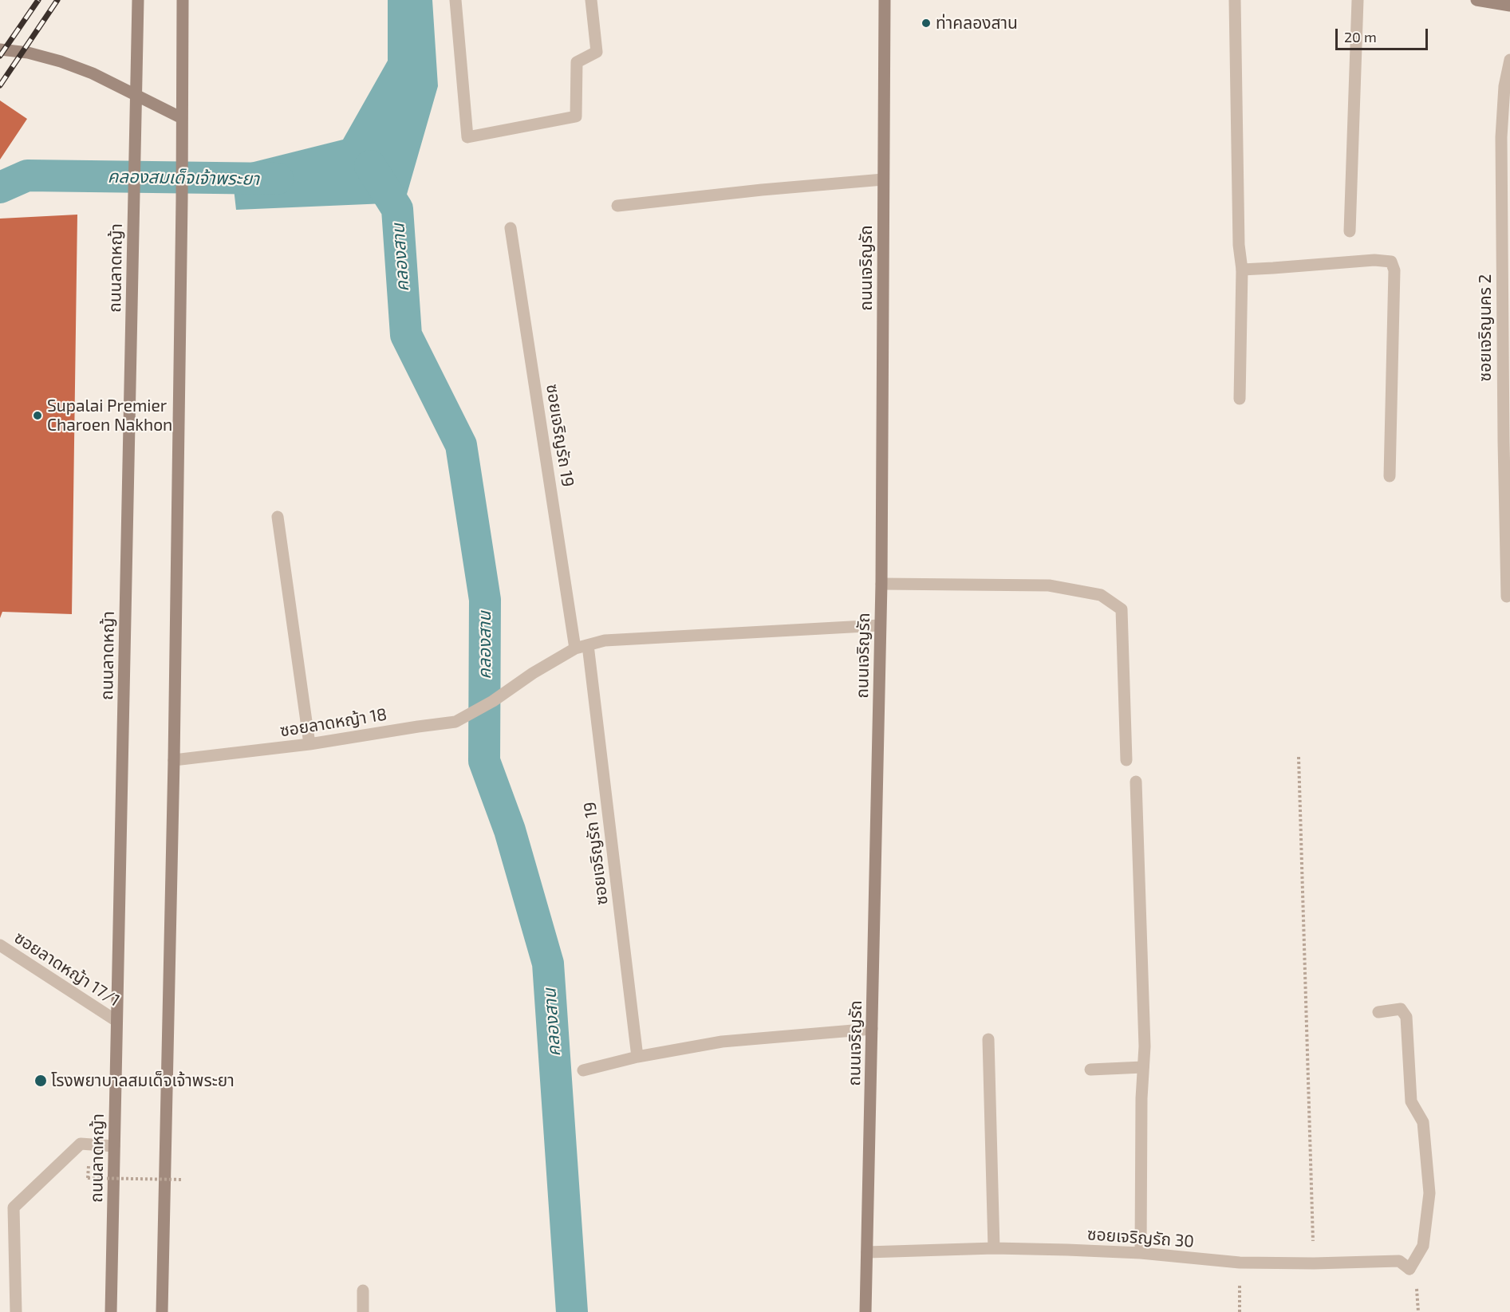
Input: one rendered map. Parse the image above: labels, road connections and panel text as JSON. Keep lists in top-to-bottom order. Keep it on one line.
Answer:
{"streets":{"main road":["ถนนลาดหญ้า","ถนนเจริญรัถ"],"street":["ซอยเจริญนคร 2","ซอยเจริญรัถ 19","ซอยลาดหญ้า 18","ซอยลาดหญ้า 17/1","ซอยเจริญรัถ 30"]},"crossings":[["ถนนลาดหญ้า","ซอยลาดหญ้า 17/1"],["ถนนเจริญรัถ","ซอยเจริญรัถ 30"],["ซอยเจริญรัถ 19","ซอยลาดหญ้า 18"]],"water":["คลองสมเด็จเจ้าพระยา","คลองสาน"],"places":["ท่าคลองสาน","Supalai Premier Charoen Nakhon","โรงพยาบาลสมเด็จเจ้าพระยา"],"scale_bar":"20 m"}
